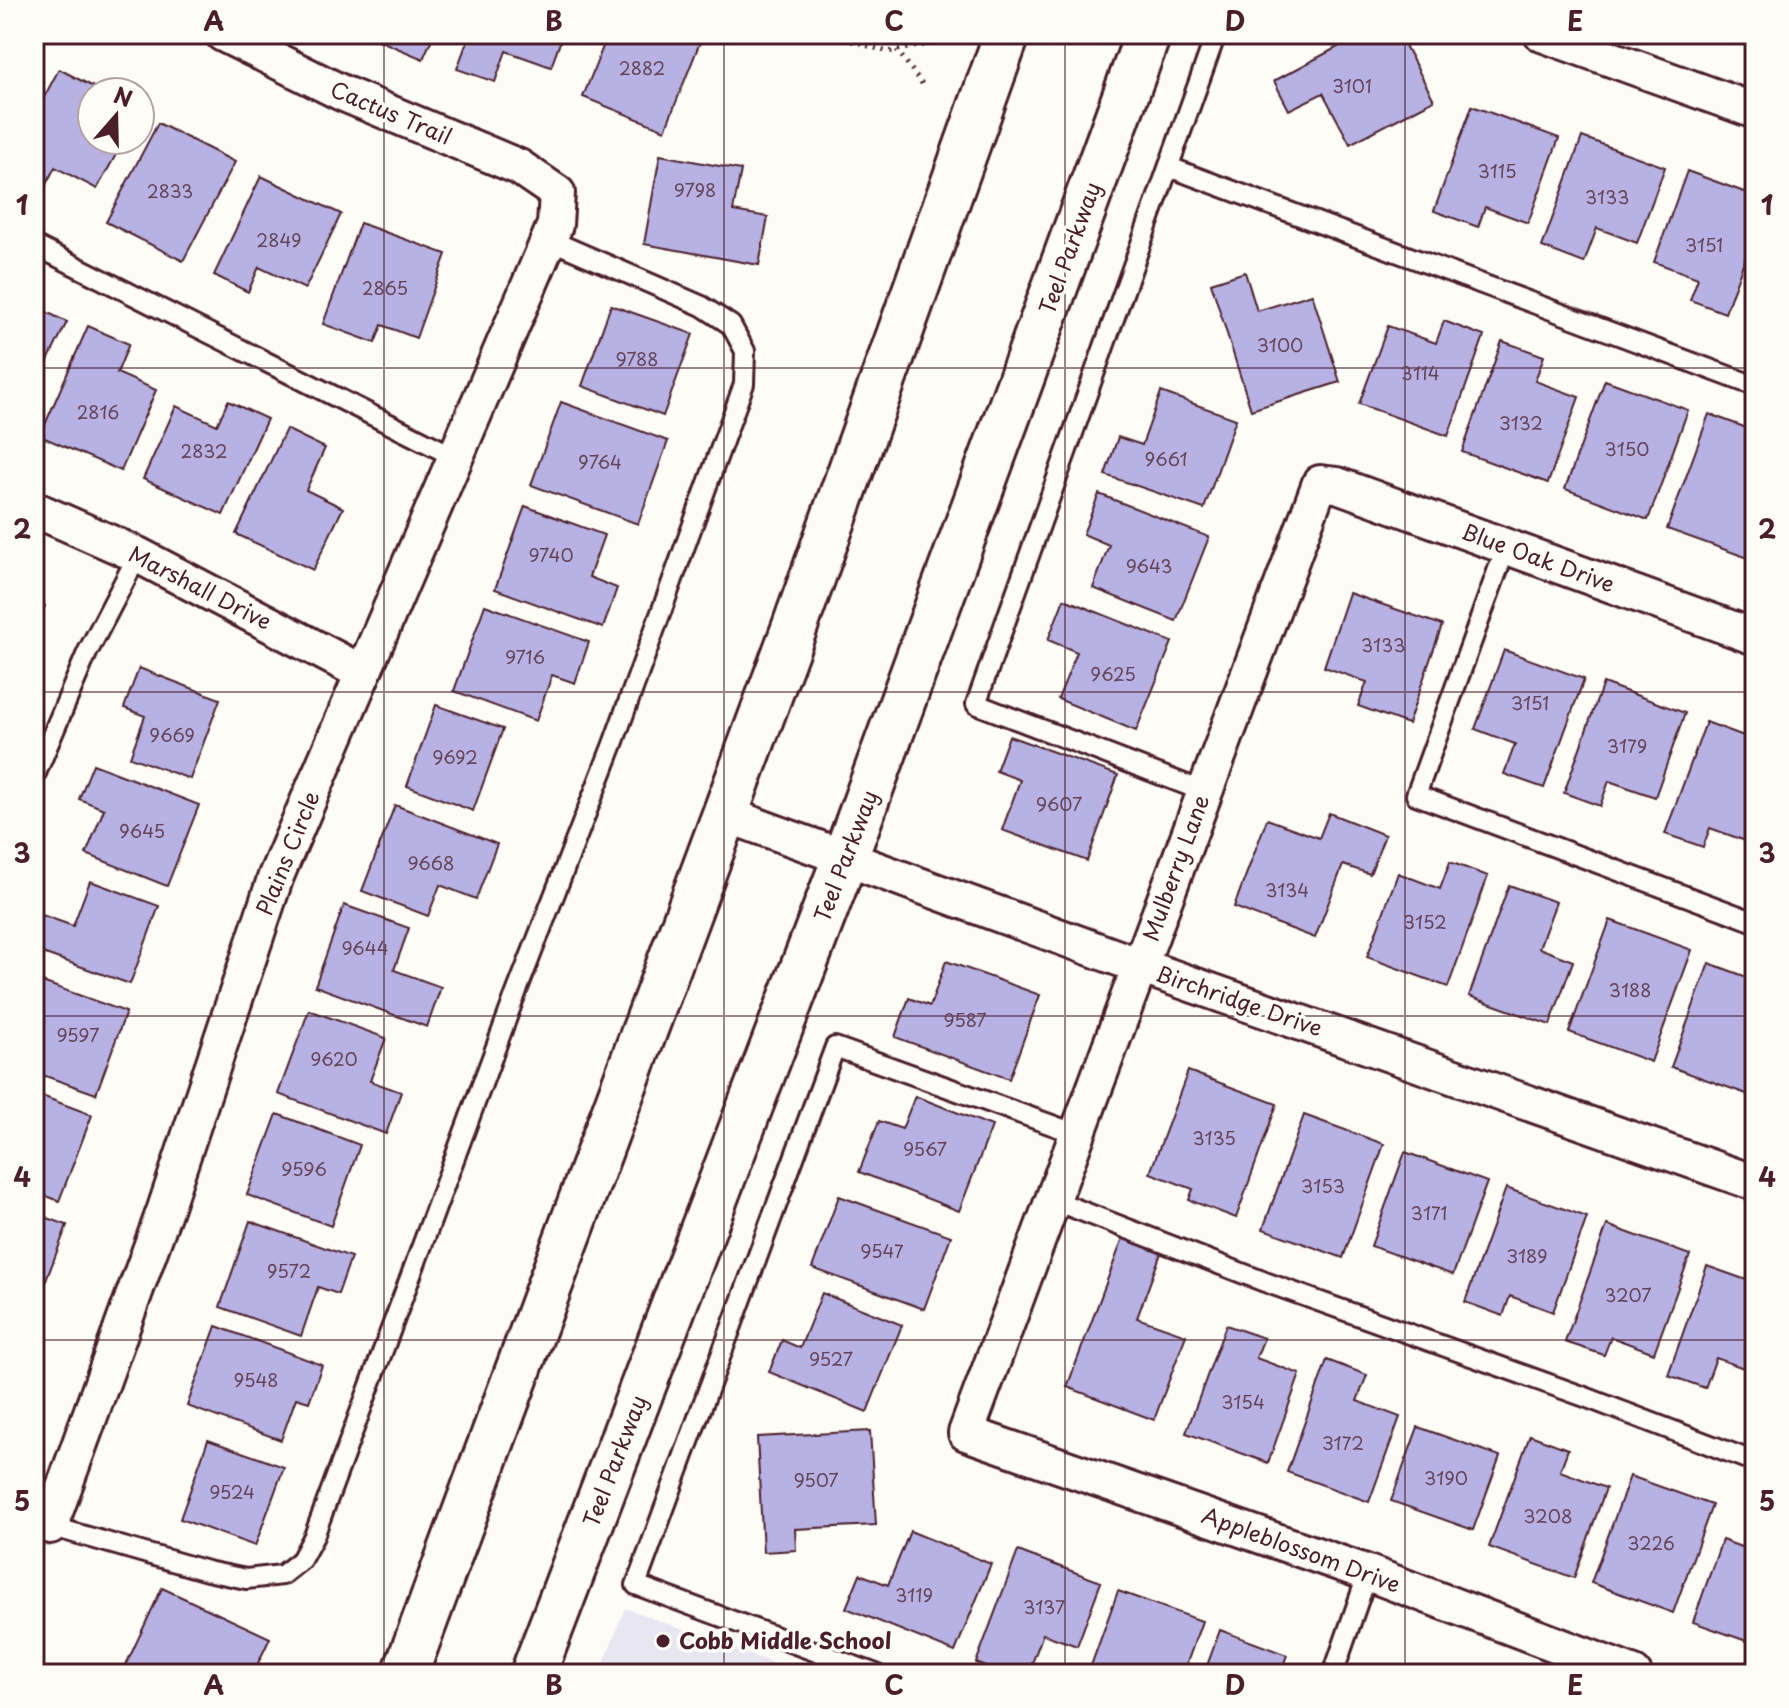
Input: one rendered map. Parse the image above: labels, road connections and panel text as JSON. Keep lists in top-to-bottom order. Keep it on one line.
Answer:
{"streets":{"main road":["Teel Parkway"],"street":["Cactus Trail","Blue Oak Drive","Marshall Drive","Plains Circle","Mulberry Lane","Birchridge Drive","Appleblossom Drive"]},"crossings":[["Cactus Trail","Plains Circle"],["Teel Parkway","Birchridge Drive"],["Blue Oak Drive","Mulberry Lane"],["Marshall Drive","Plains Circle"],["Mulberry Lane","Birchridge Drive"],["Mulberry Lane","Appleblossom Drive"]],"places":["Cobb Middle School"],"house_numbers":["2882","3101","3115","9798","2833","3133","2849","3151","2865","3100","9788","3114","2816","3132","3150","2832","9661","9764","9740","9643","3133","9716","9625","3151","9669","3179","9692","9607","9645","9668","3134","3152","9644","3188","9587","9597","9620","3135","9567","9596","3153","3171","9547","3189","9572","3207","9527","9548","3154","3172","3190","9507","9524","3208","3226","3119","3137"],"north":"top","grid":{"columns":["A","B","C","D","E"],"rows":["1","2","3","4","5"]}}
